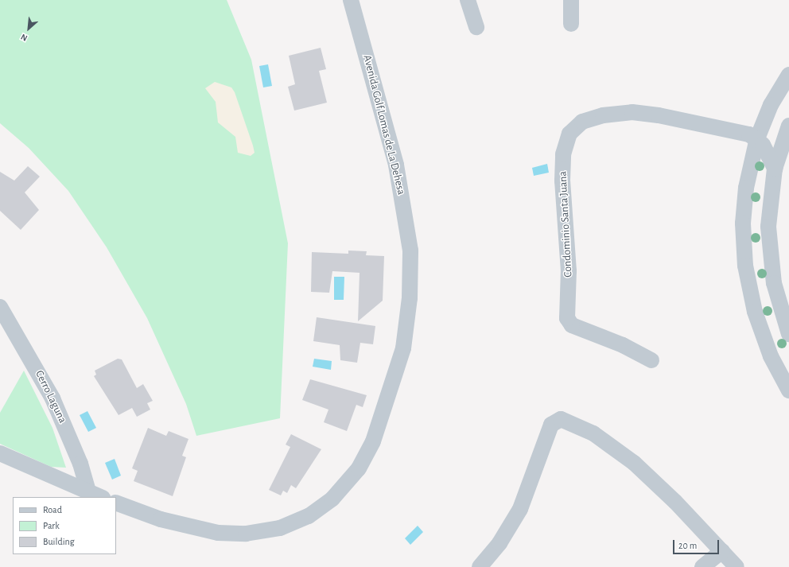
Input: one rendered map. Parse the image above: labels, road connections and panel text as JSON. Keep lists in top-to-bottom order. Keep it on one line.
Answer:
{"streets":{"street":["Avenida Golf Lomas de La Dehesa","Condominio Santa Juana","Cerro Laguna"]},"legend":["Road","Park","Building"],"scale_bar":"20 m","north":"bottom left"}
